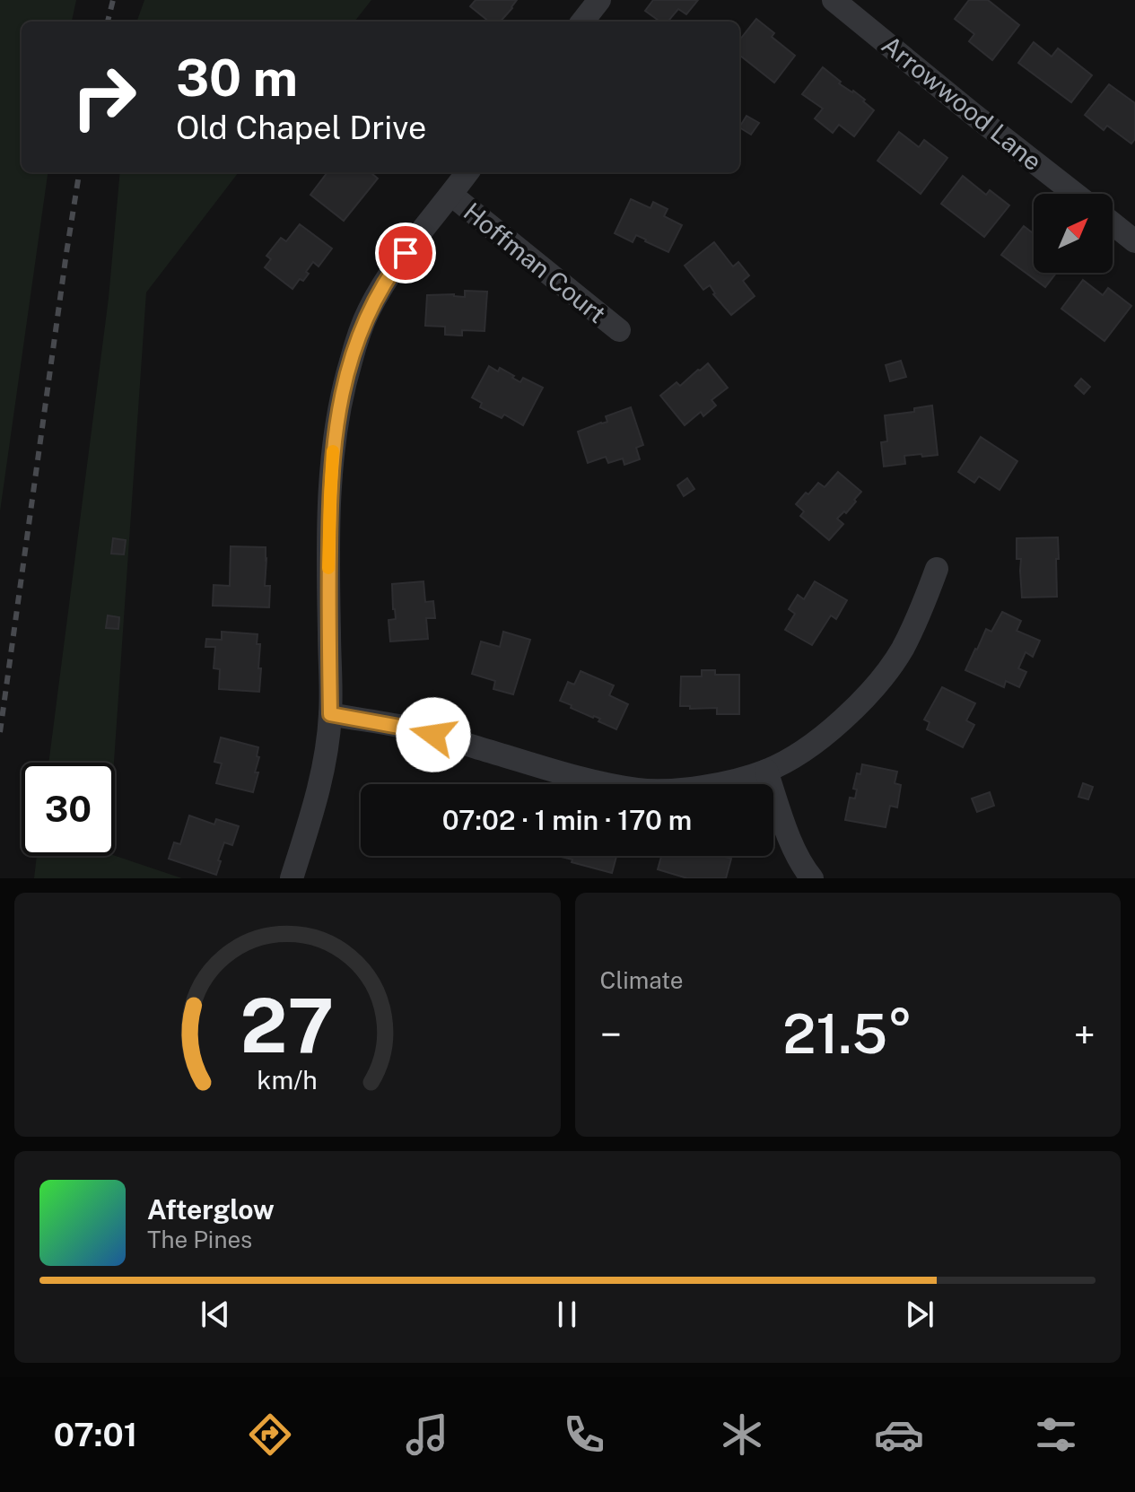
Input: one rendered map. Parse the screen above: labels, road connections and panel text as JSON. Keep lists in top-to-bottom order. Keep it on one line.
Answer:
{"streets":{"street":["Arrowwood Lane","Hoffman Court"]},"north":"top right","page":{"turn":["30 m","Old Chapel Drive"],"limit":"30","trip":"07:02 · 1 min · 170 m","tile":"Climate","heat":["−","21.5°","+"],"song":["Afterglow","The Pines"],"tabs":"07:01","gauge":["27","km/h"]}}
